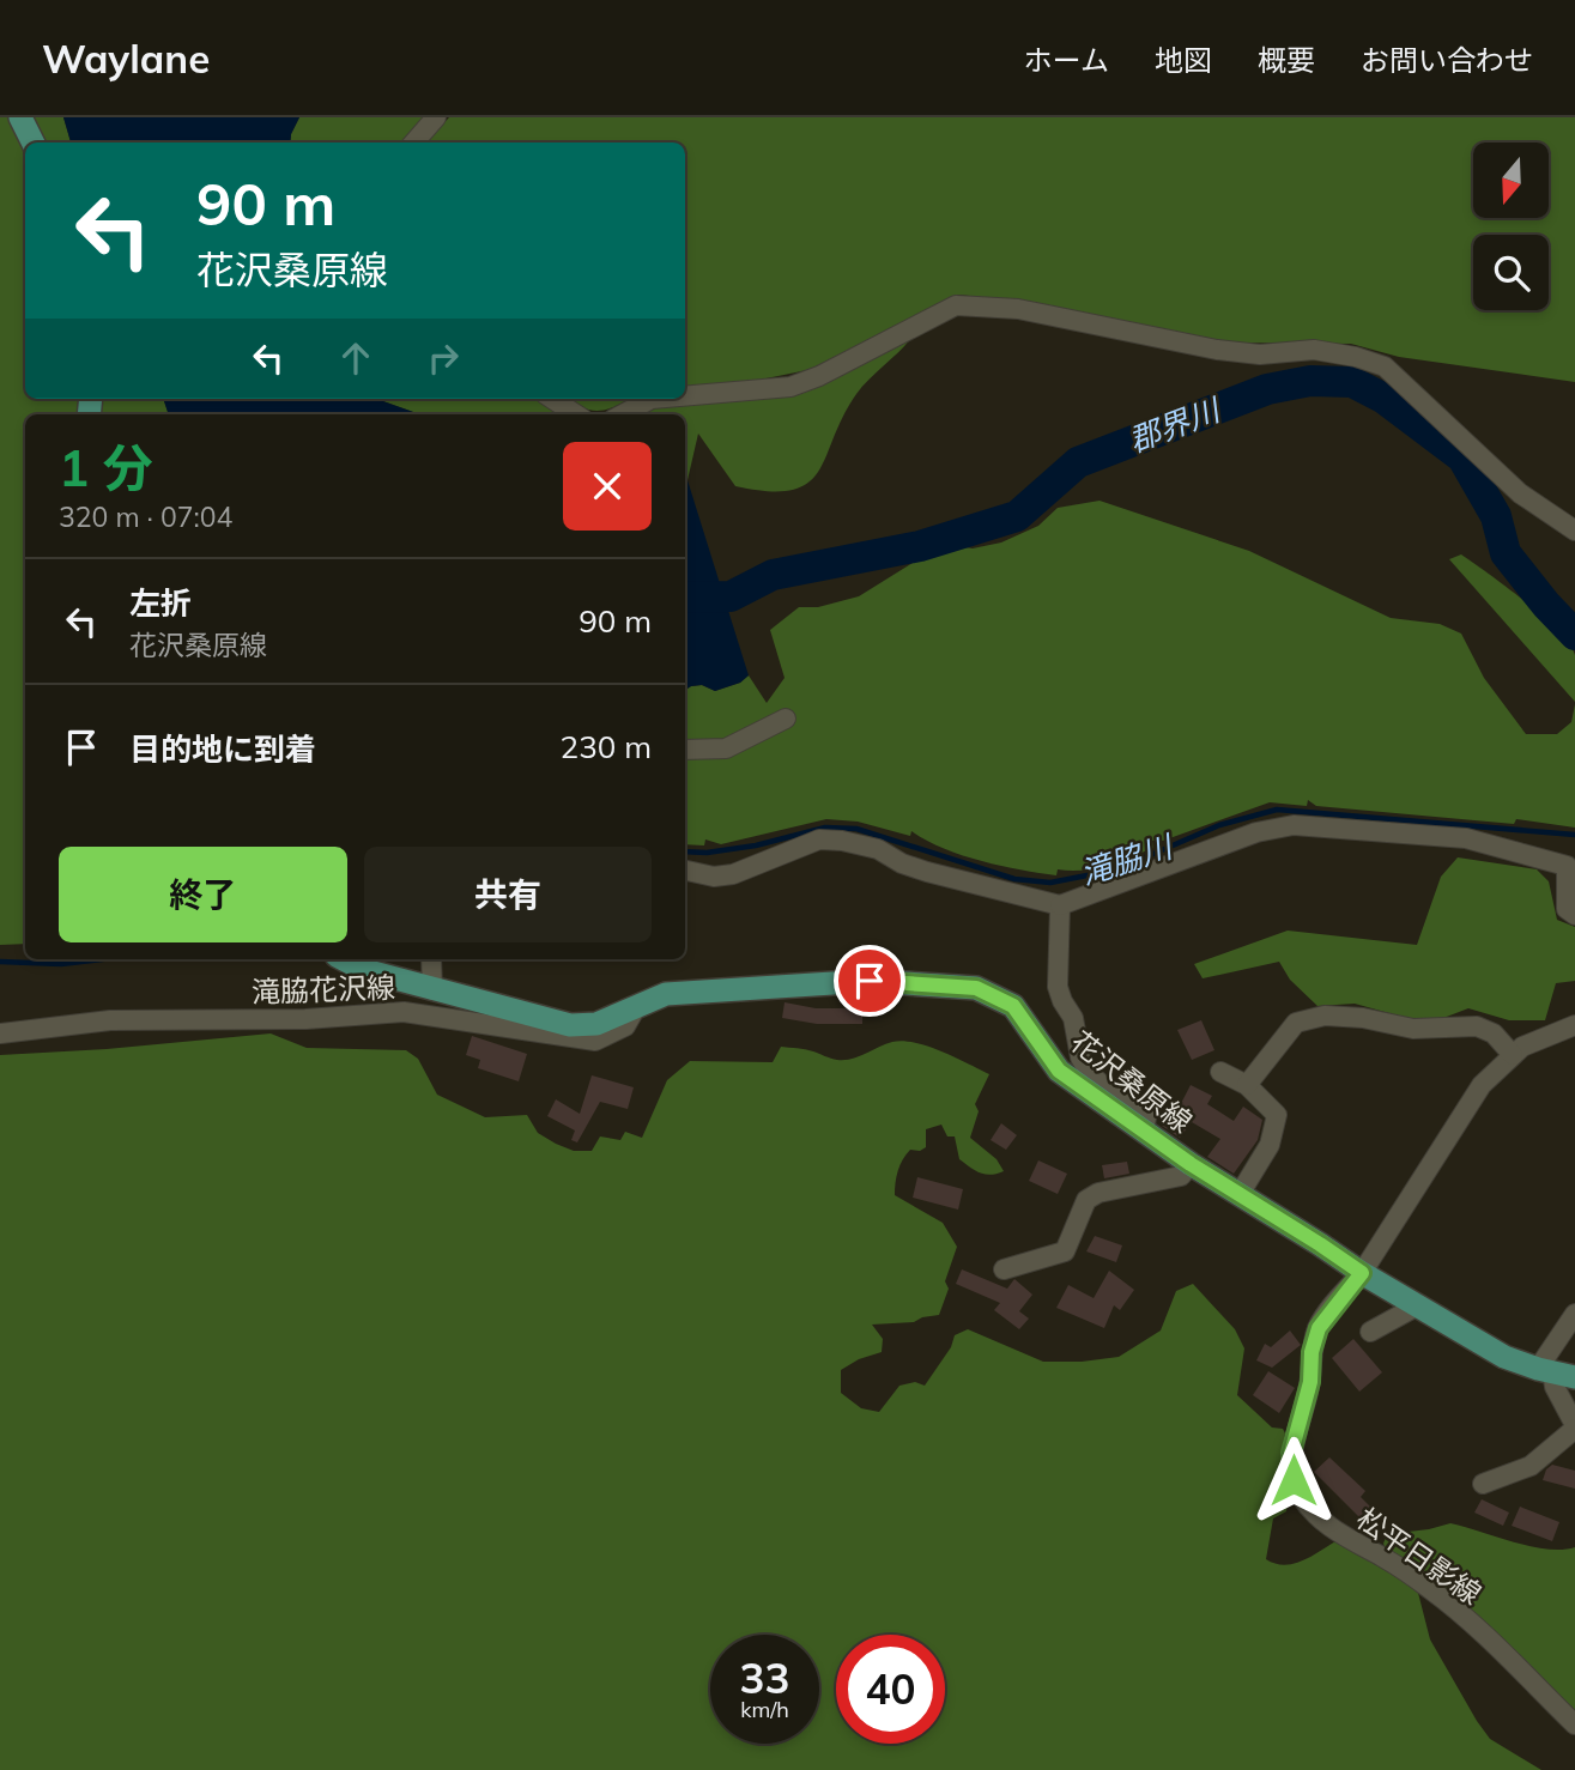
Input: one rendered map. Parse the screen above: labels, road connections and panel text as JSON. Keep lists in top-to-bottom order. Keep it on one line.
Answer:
{"streets":{"main road":["花沢桑原線"],"street":["滝脇花沢線","松平日影線"]},"crossings":[["滝脇花沢線","花沢桑原線"],["花沢桑原線","松平日影線"]],"water":["郡界川","滝脇川"],"north":"bottom","page":{"header":"Waylane","nav":["ホーム","地図","概要","お問い合わせ"],"turn":["90 m","花沢桑原線"],"heading":["1 分","320 m · 07:04"],"list":[{"name":"左折","note":"花沢桑原線","value":"90 m"},{"name":"目的地に到着","value":"230 m"}],"buttons":["終了","共有"],"speed":"33 km/h","limit":"40"}}
